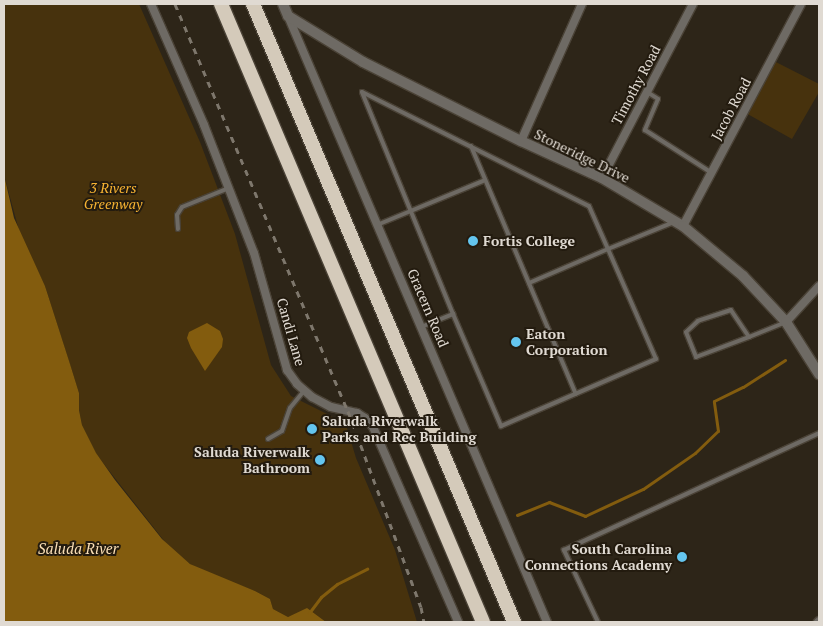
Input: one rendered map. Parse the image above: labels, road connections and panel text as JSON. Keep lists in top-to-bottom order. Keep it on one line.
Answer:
{"streets":{"street":["Timothy Road","Jacob Road","Stoneridge Drive","Gracern Road","Candi Lane"]},"crossings":[["Timothy Road","Stoneridge Drive"],["Jacob Road","Stoneridge Drive"],["Stoneridge Drive","Gracern Road"]],"water":["Saluda River"],"parks":["3 Rivers Greenway"],"places":["Fortis College","Eaton Corporation","Saluda Riverwalk Parks and Rec Building","Saluda Riverwalk Bathroom","South Carolina Connections Academy"]}
